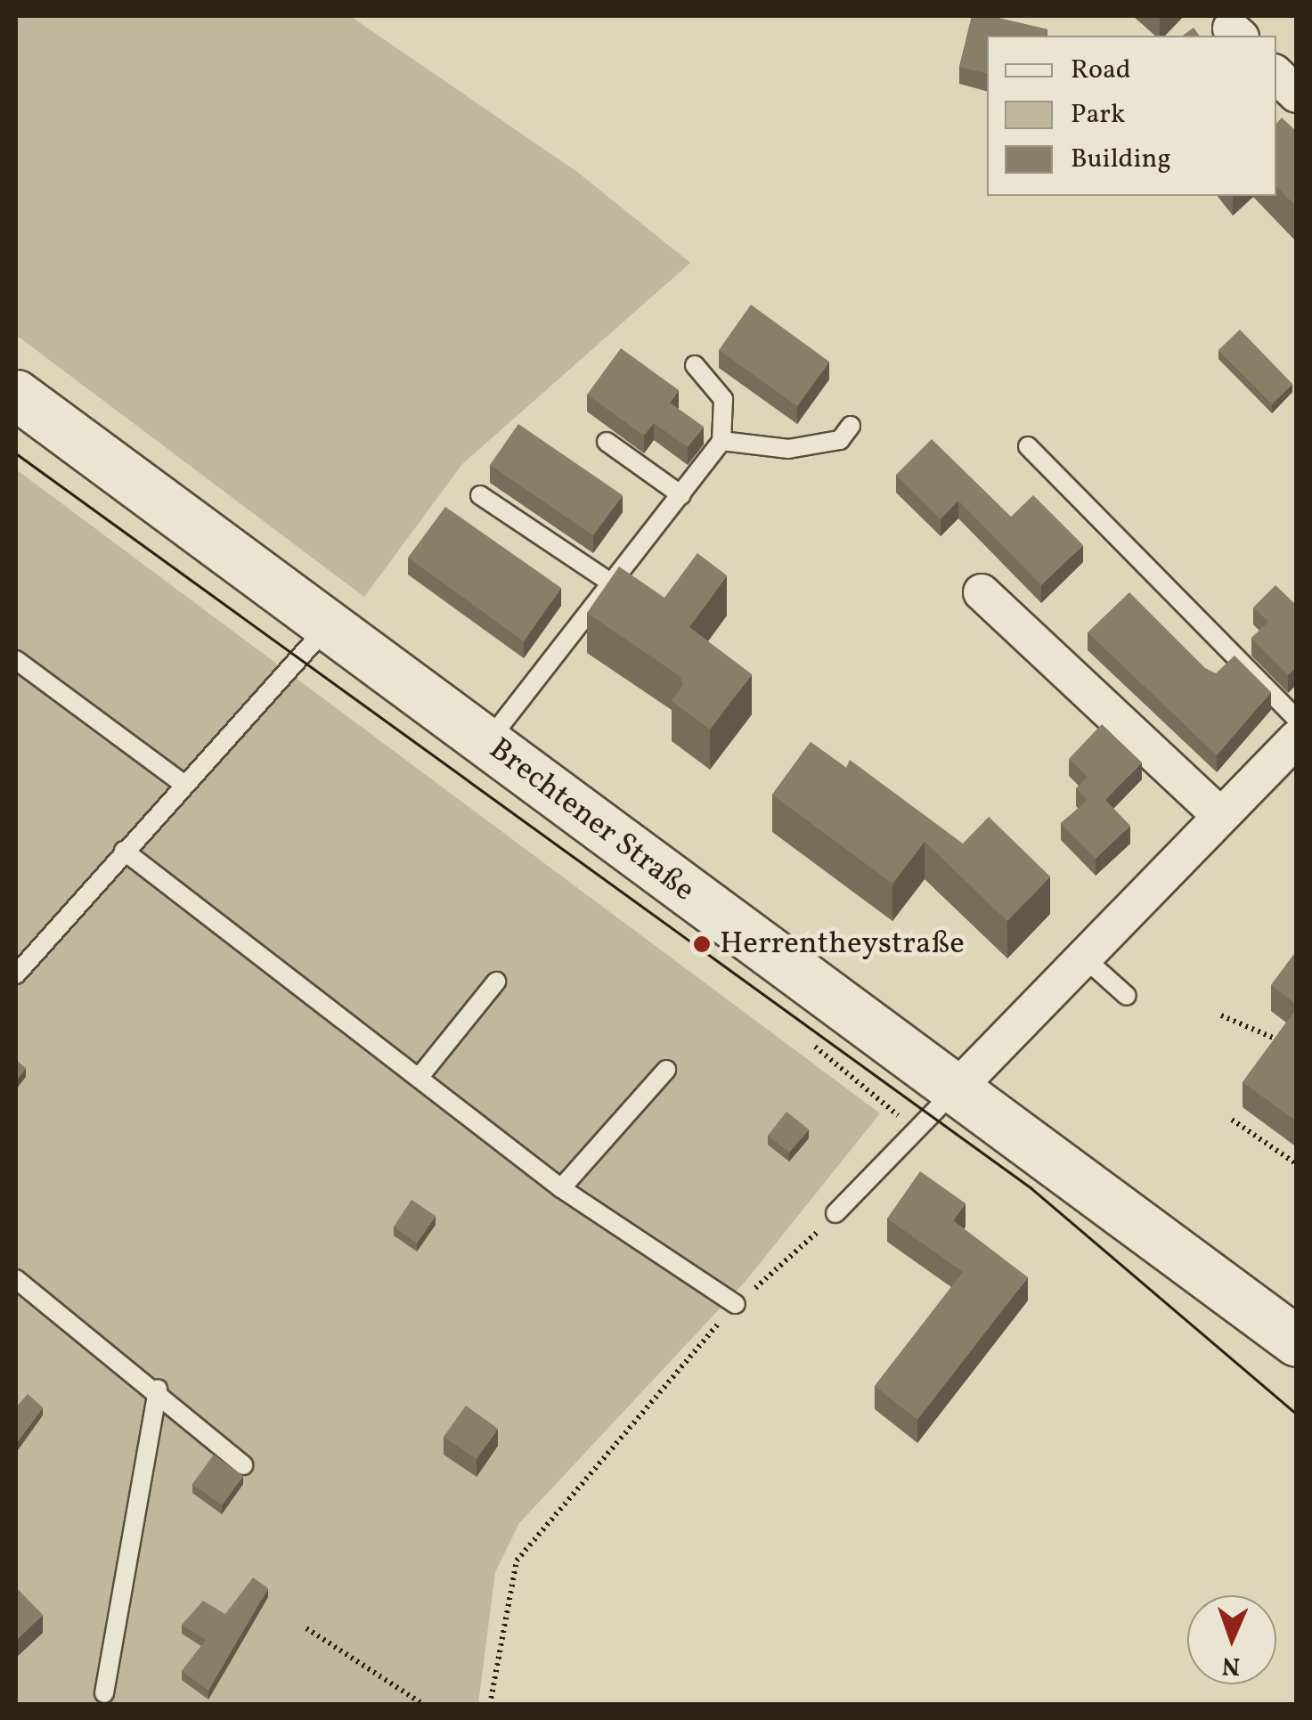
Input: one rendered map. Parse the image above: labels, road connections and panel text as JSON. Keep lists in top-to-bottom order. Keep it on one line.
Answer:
{"streets":{"main road":["Brechtener Straße"]},"places":["Herrentheystraße"],"legend":["Road","Park","Building"],"north":"bottom"}
